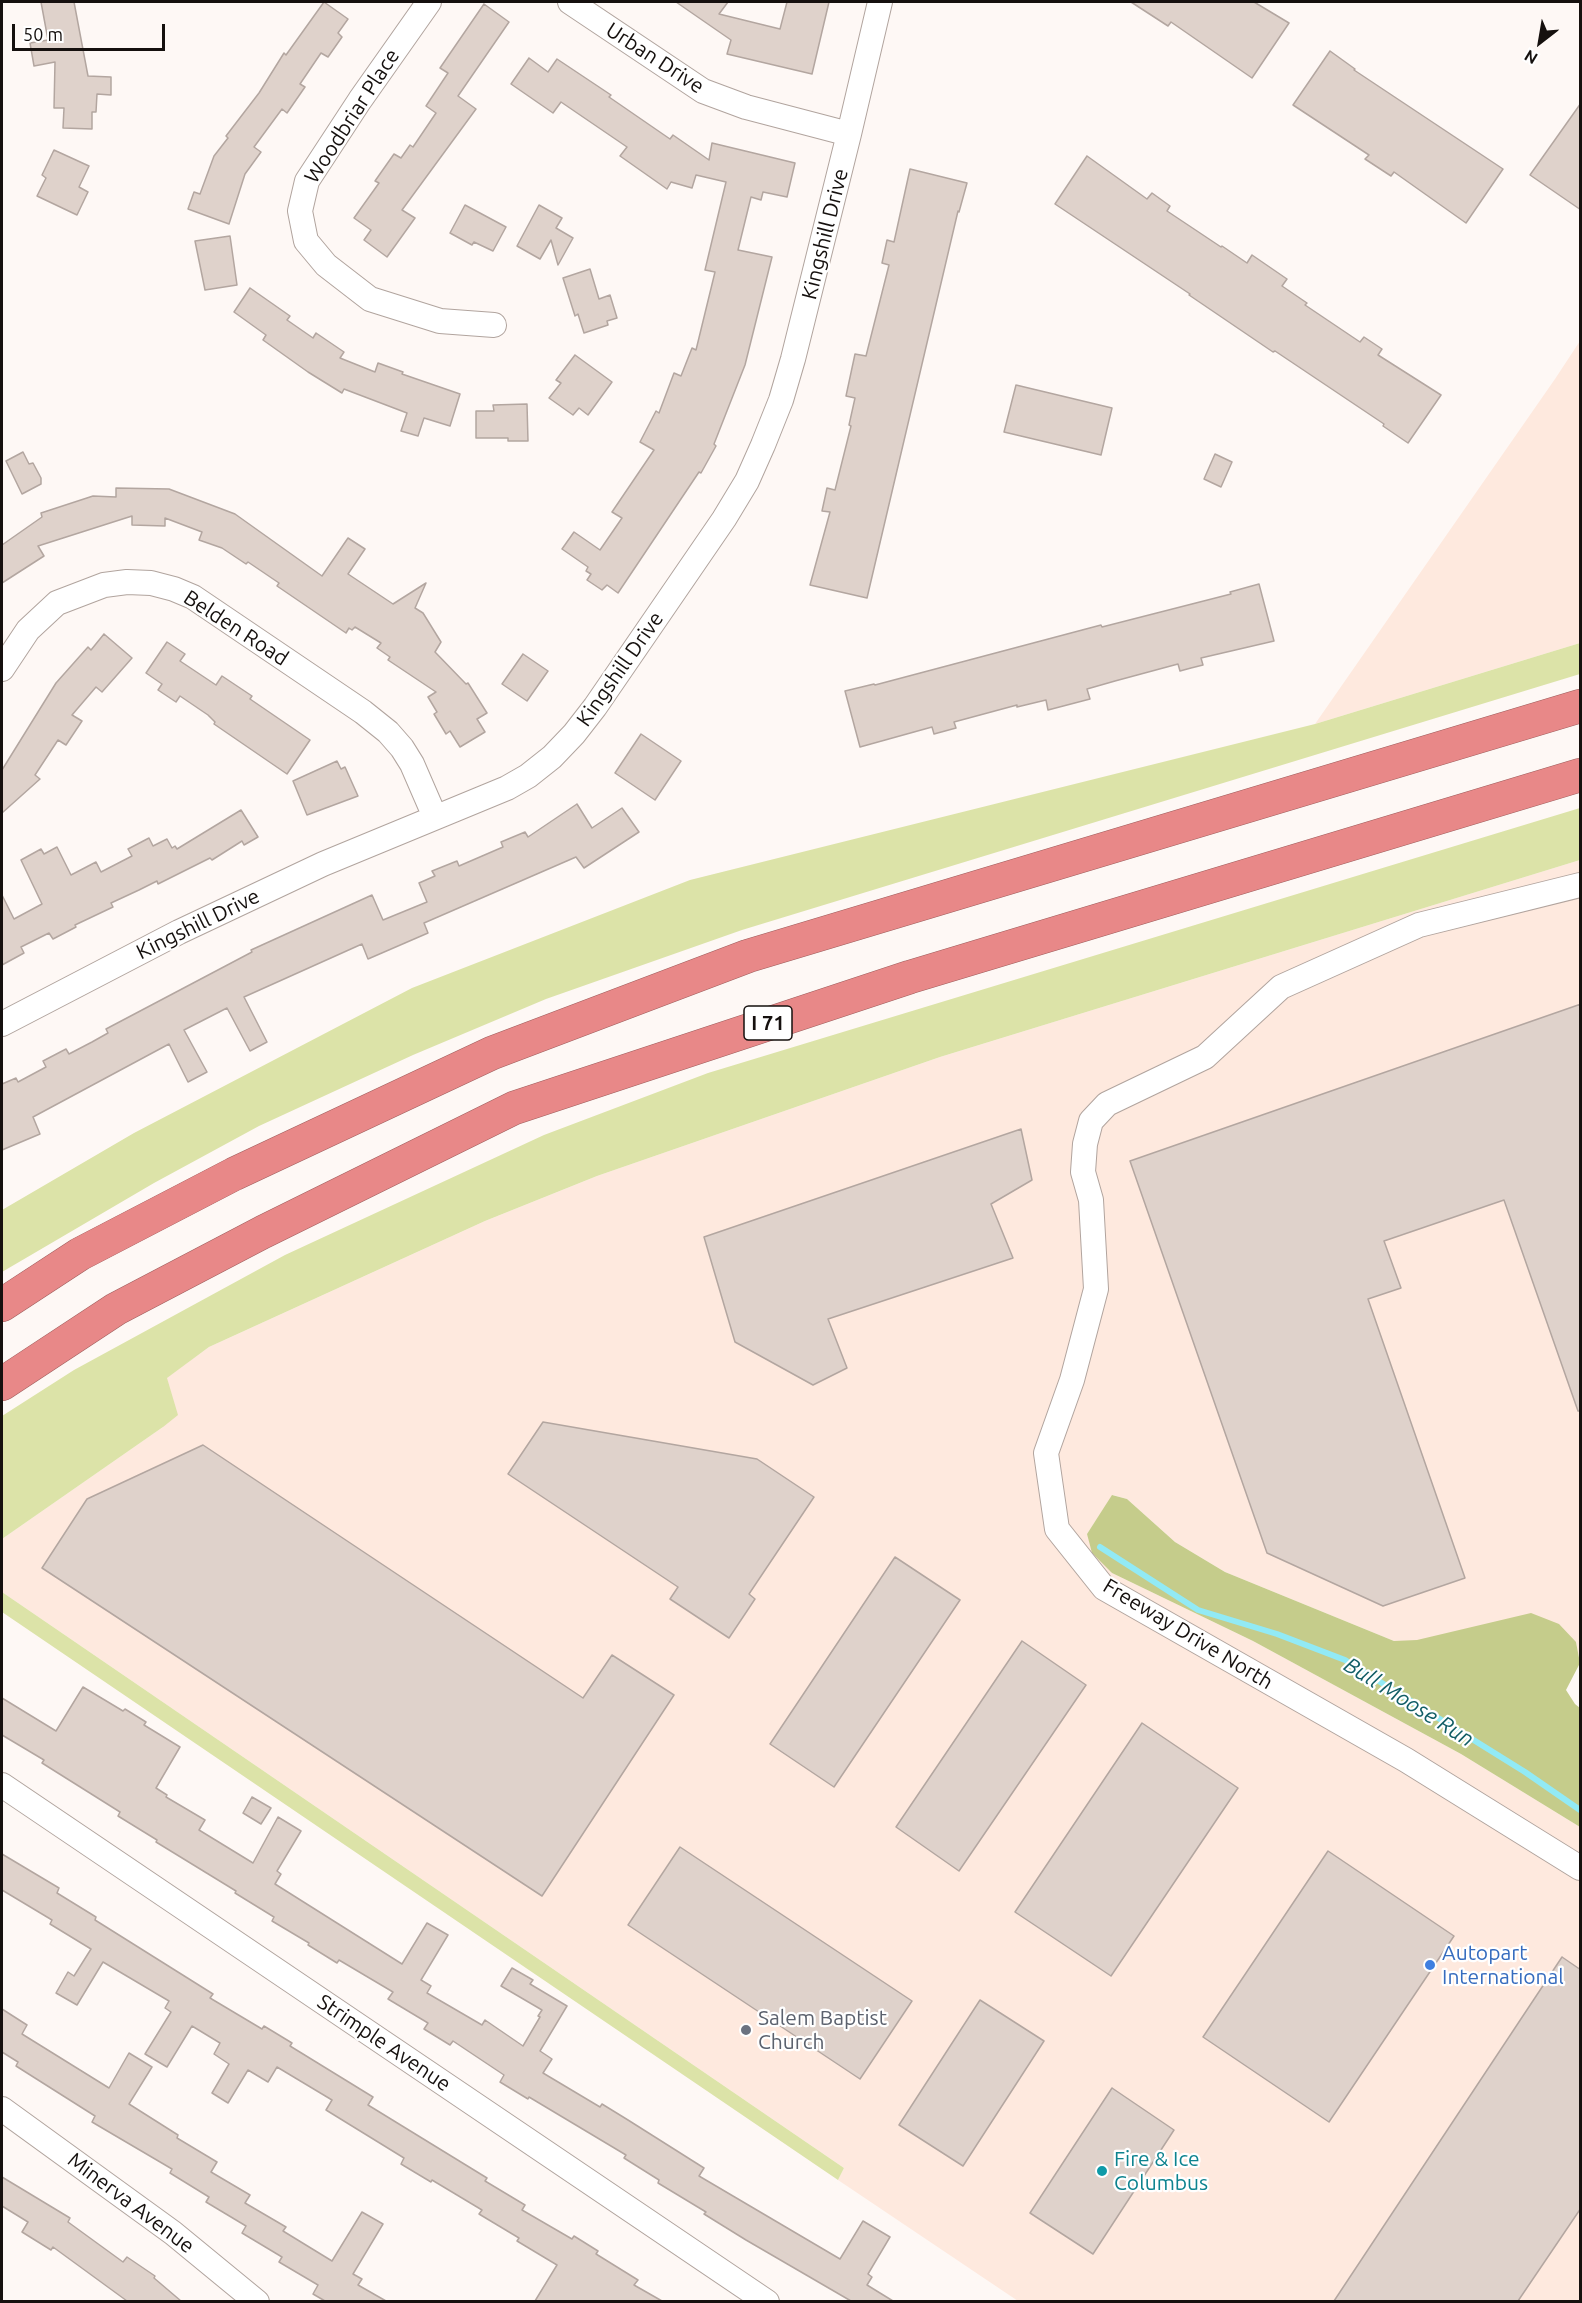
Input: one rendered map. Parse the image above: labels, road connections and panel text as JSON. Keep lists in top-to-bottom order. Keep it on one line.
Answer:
{"streets":{"highway":["I 71"],"street":["Urban Drive","Woodbriar Place","Kingshill Drive","Belden Road","Freeway Drive North","Strimple Avenue","Minerva Avenue"]},"crossings":[["Urban Drive","Kingshill Drive"],["Kingshill Drive","Belden Road"]],"water":["Bull Moose Run"],"places":["Autopart International","Salem Baptist Church","Fire & Ice Columbus"],"scale_bar":"50 m","north":"bottom left"}
